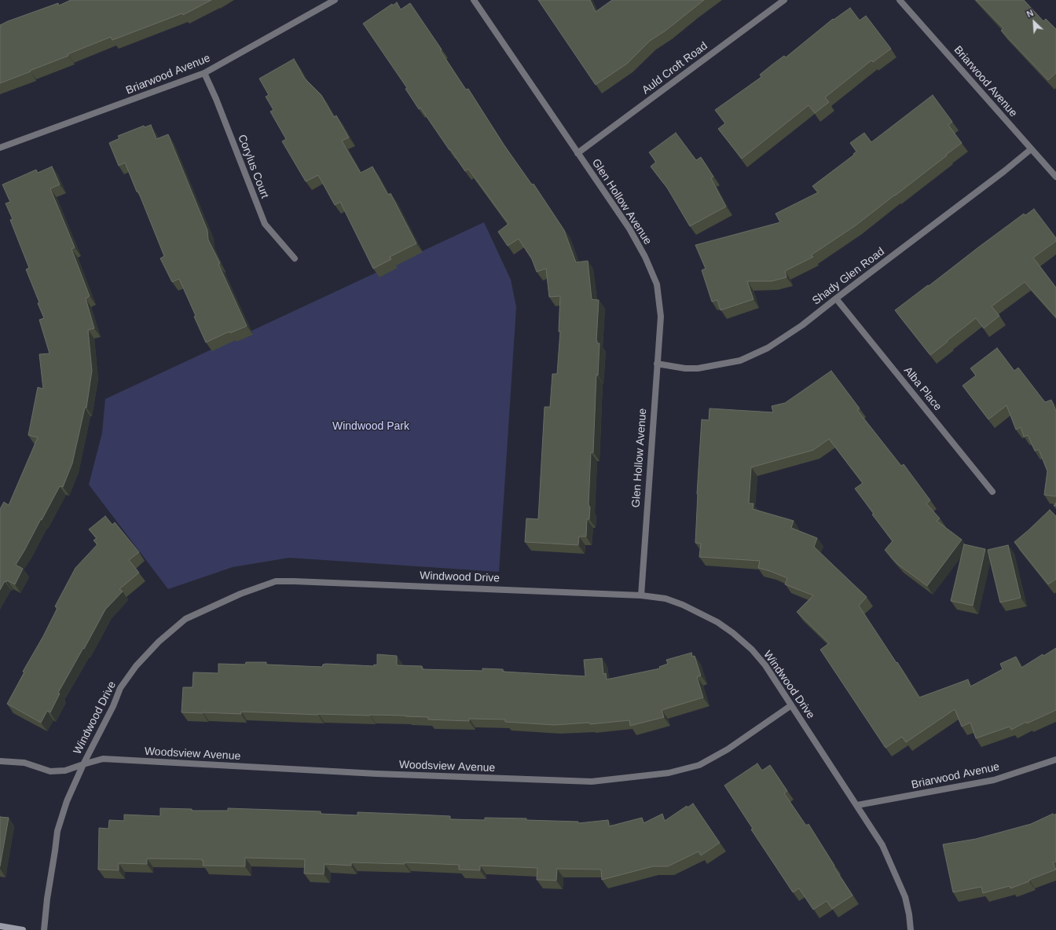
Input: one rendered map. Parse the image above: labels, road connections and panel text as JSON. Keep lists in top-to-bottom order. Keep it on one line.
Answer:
{"streets":{"street":["Auld Croft Road","Briarwood Avenue","Corylus Court","Glen Hollow Avenue","Shady Glen Road","Alba Place","Windwood Drive","Woodsview Avenue"]},"crossings":[["Auld Croft Road","Glen Hollow Avenue"],["Briarwood Avenue","Corylus Court"],["Briarwood Avenue","Shady Glen Road"],["Briarwood Avenue","Windwood Drive"],["Glen Hollow Avenue","Shady Glen Road"],["Glen Hollow Avenue","Windwood Drive"],["Shady Glen Road","Alba Place"],["Windwood Drive","Woodsview Avenue"]],"parks":["Windwood Park"],"north":"top left"}
